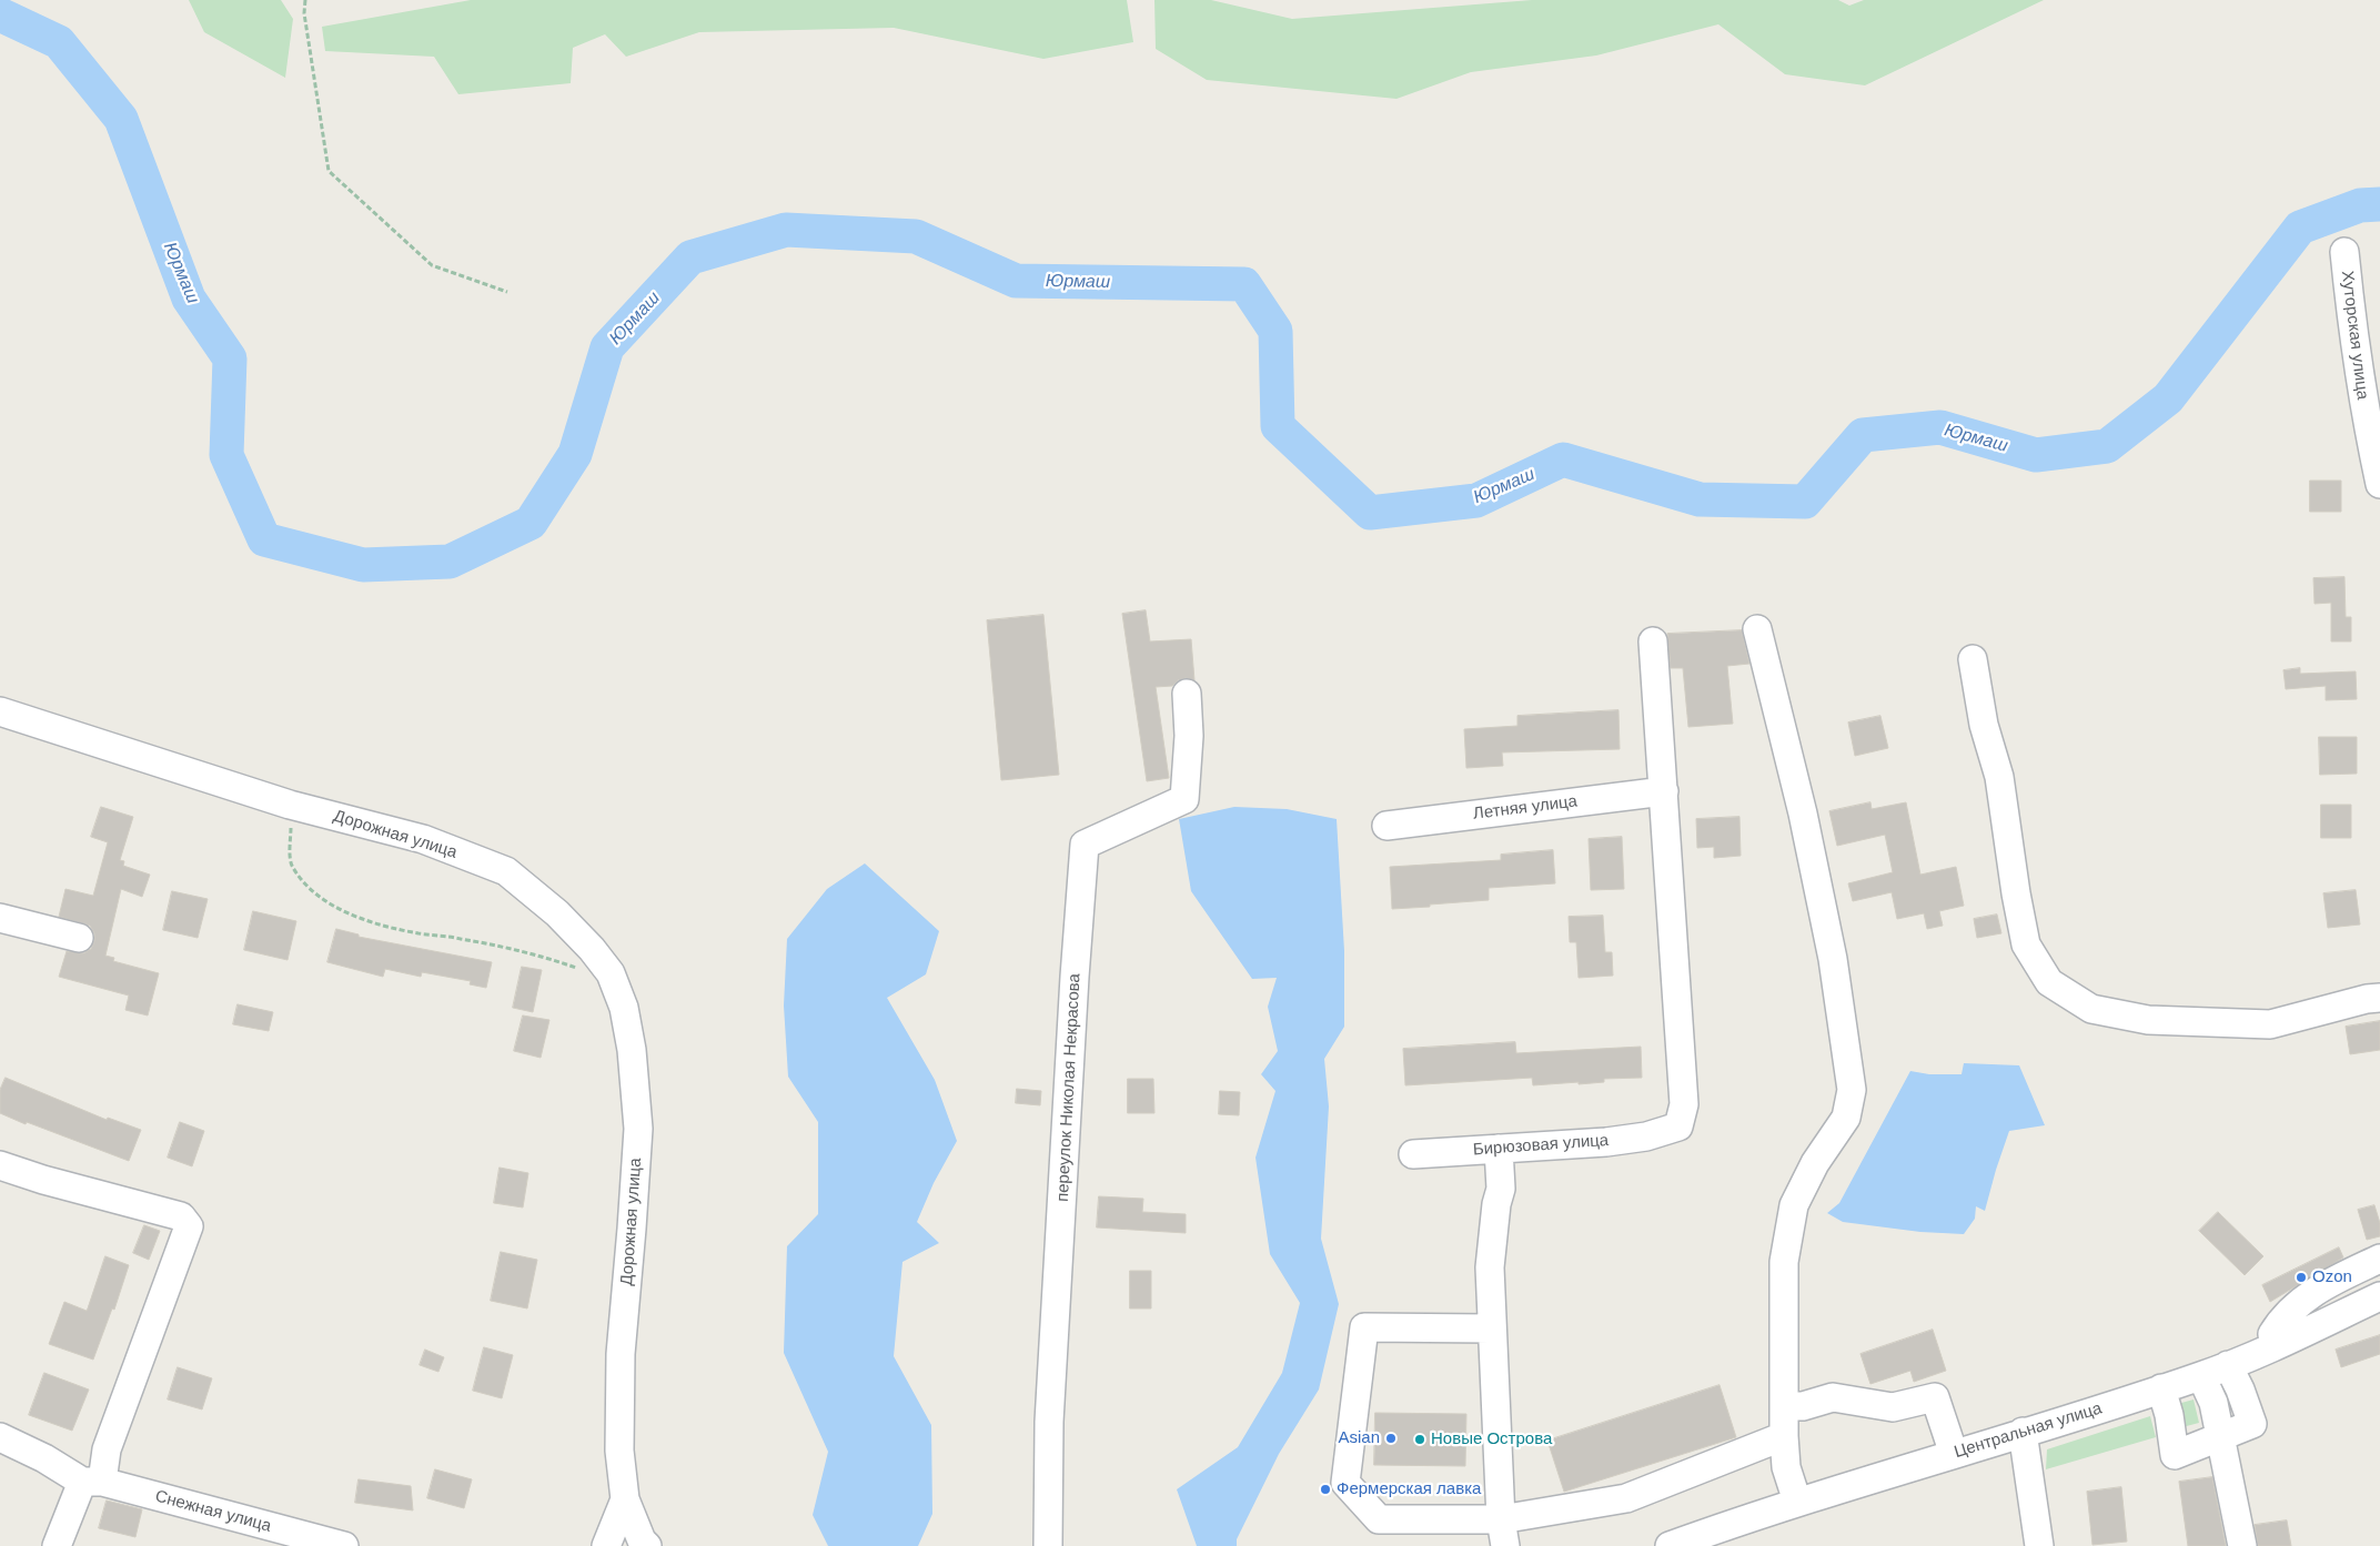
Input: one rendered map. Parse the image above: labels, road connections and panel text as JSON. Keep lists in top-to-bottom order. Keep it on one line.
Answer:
{"streets":{"street":["Хуторская улица","Летняя улица","Дорожная улица","переулок Николая Некрасова","Бирюзовая улица","Центральная улица","Снежная улица"]},"crossings":[["Летняя улица","Бирюзовая улица"]],"water":["Юрмаш"],"places":["Ozon","Asian","Новые Острова","Фермерская лавка"]}
